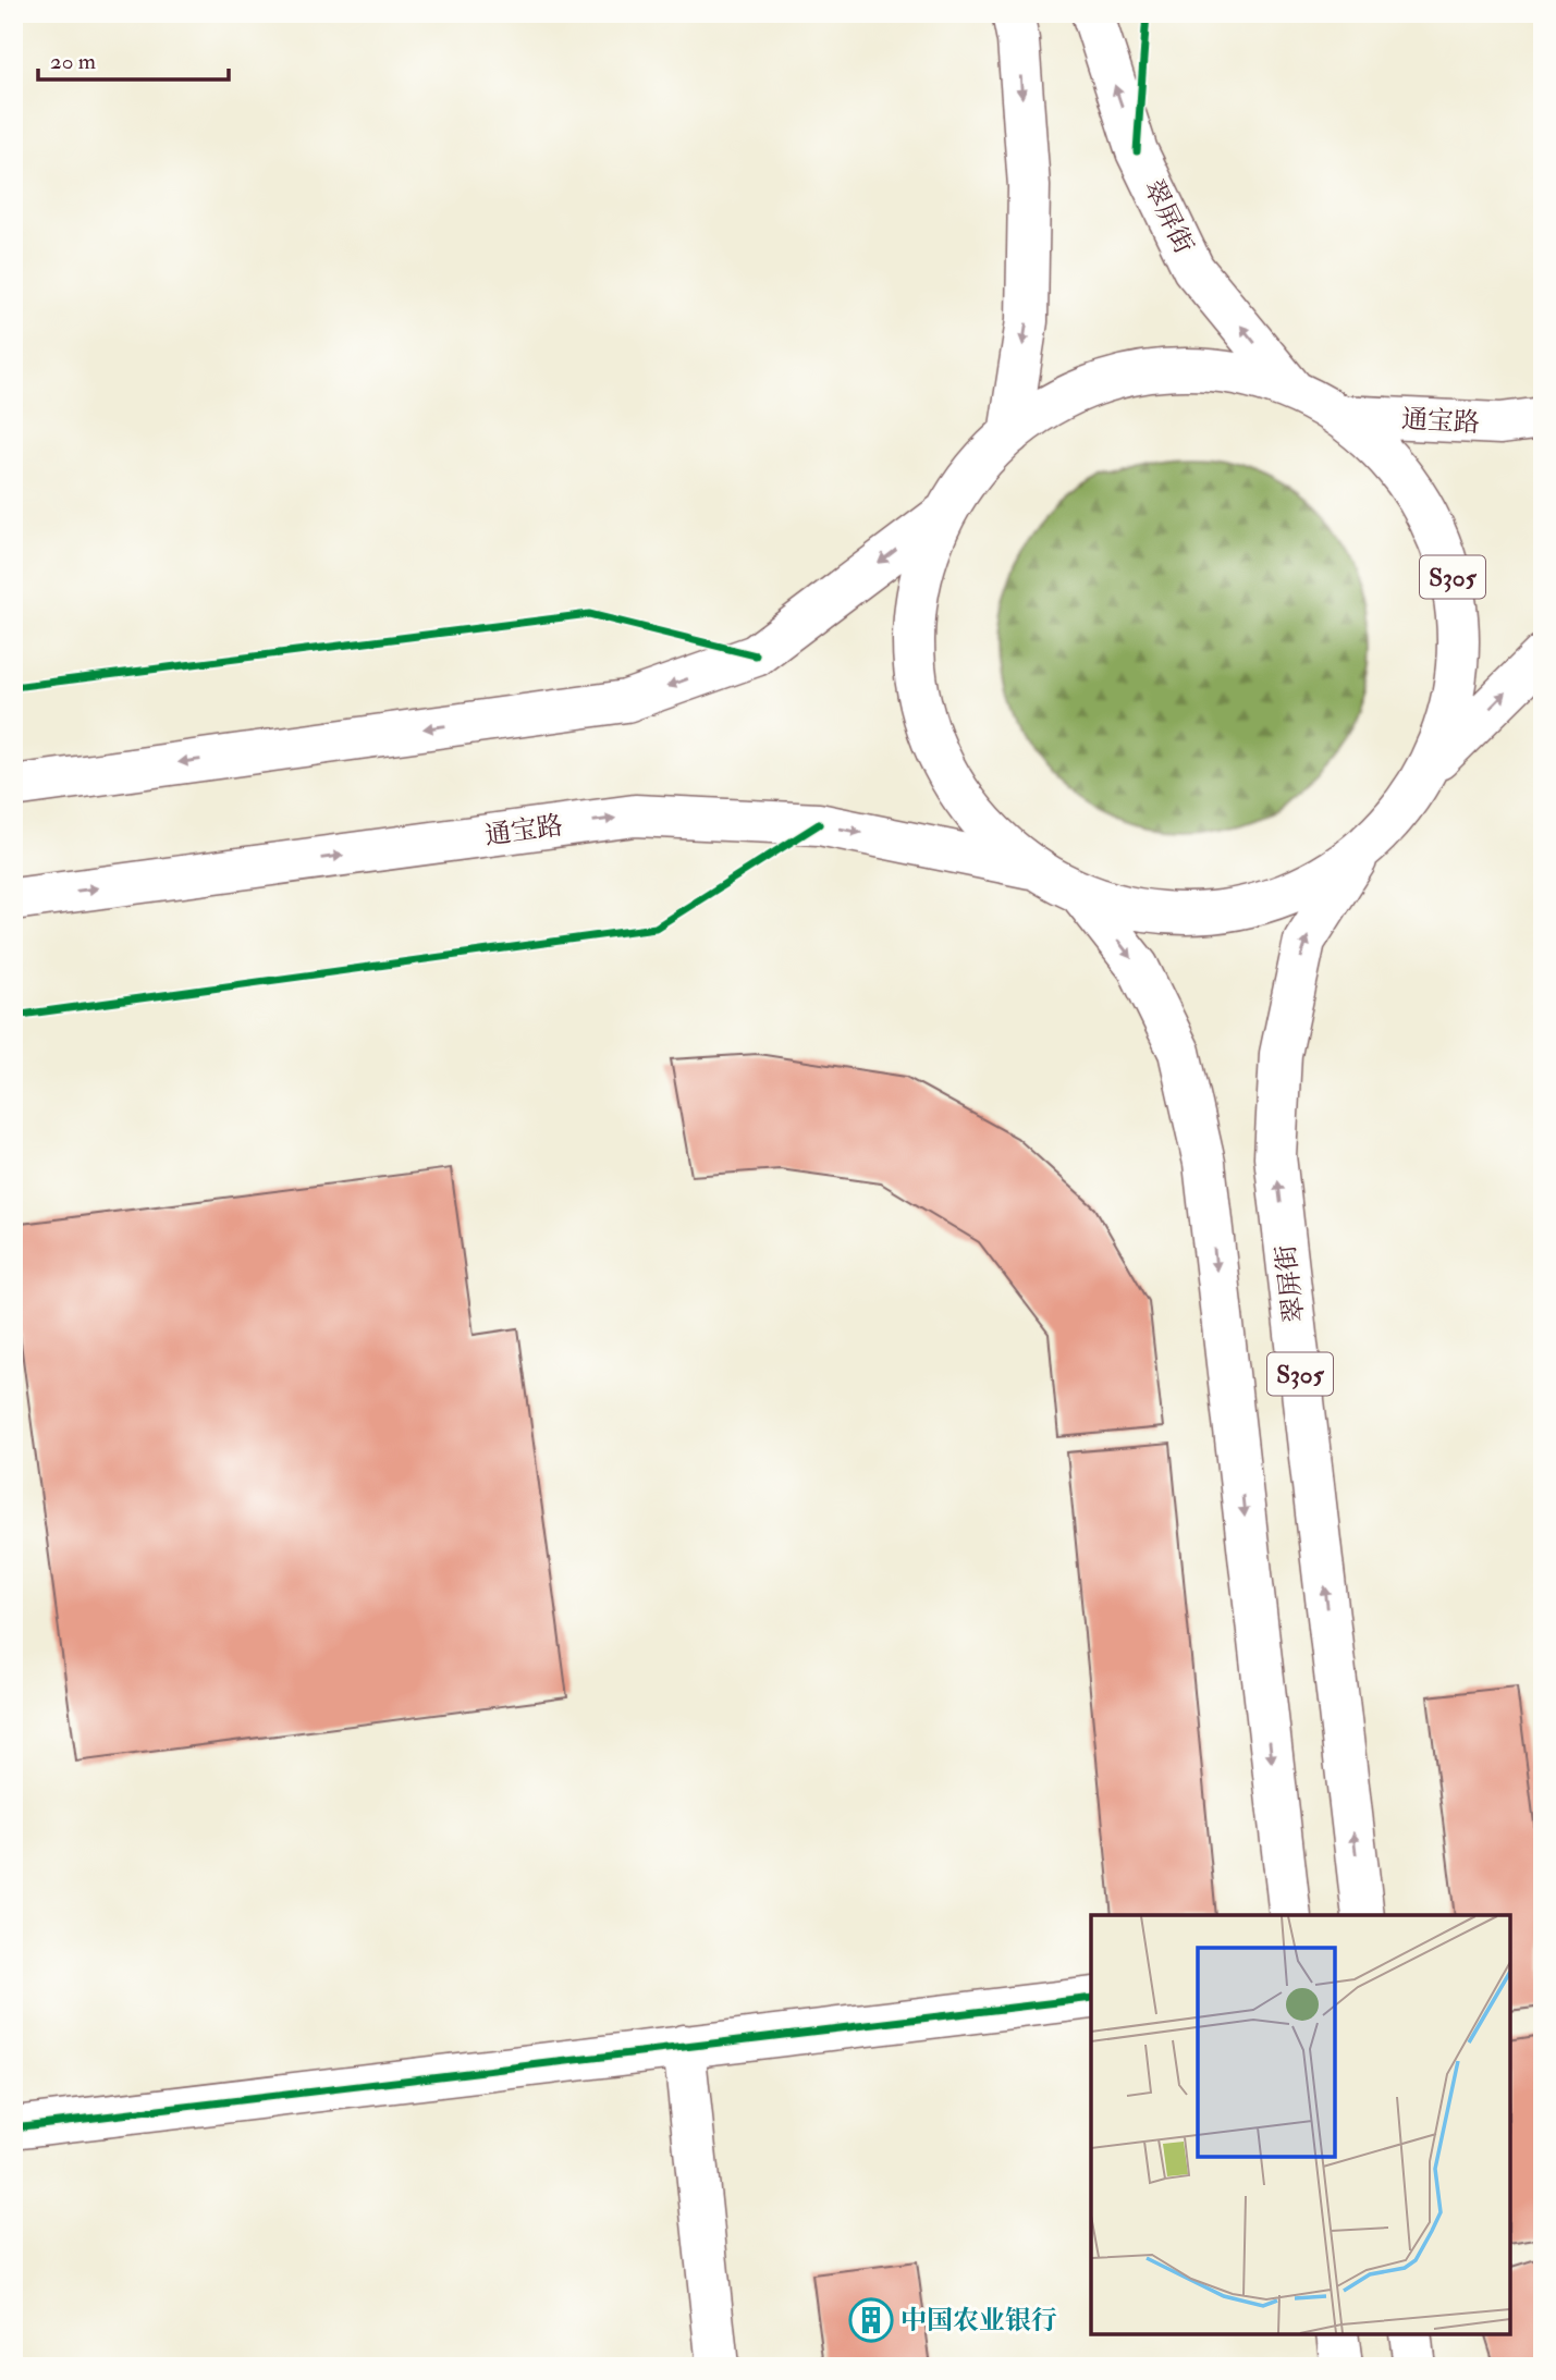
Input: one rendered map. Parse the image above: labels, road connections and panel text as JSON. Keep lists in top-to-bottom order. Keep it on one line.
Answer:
{"streets":{"main road":["翠屏街","通宝路","S305"]},"crossings":[["翠屏街","S305"],["通宝路","S305"]],"places":{"building":["中国农业银行"]},"scale_bar":"20 m"}
